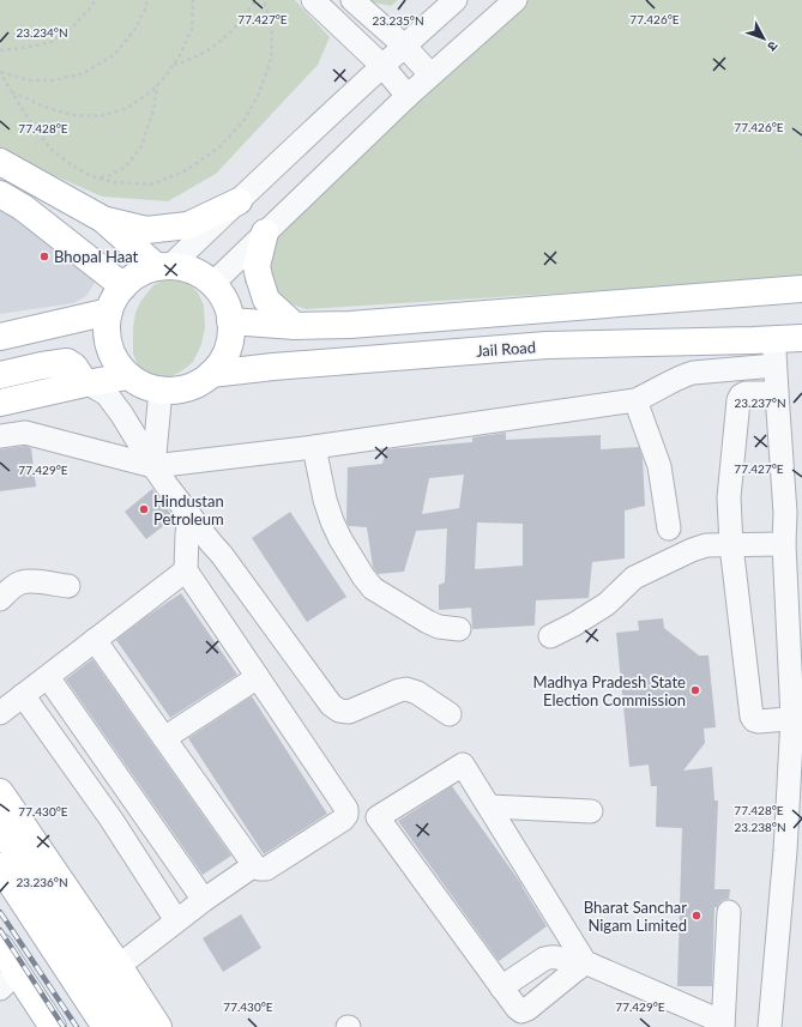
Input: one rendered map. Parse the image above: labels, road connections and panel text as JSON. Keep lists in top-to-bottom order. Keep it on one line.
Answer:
{"streets":{"main road":["Jail Road"]},"places":["Bhopal Haat","Hindustan Petroleum","Madhya Pradesh State Election Commission","Bharat Sanchar Nigam Limited"],"north":"bottom right","coordinates":["77.427°E","77.426°E","23.235°N","23.234°N","77.428°E","23.237°N","77.429°E","77.430°E","23.238°N","23.236°N"]}
